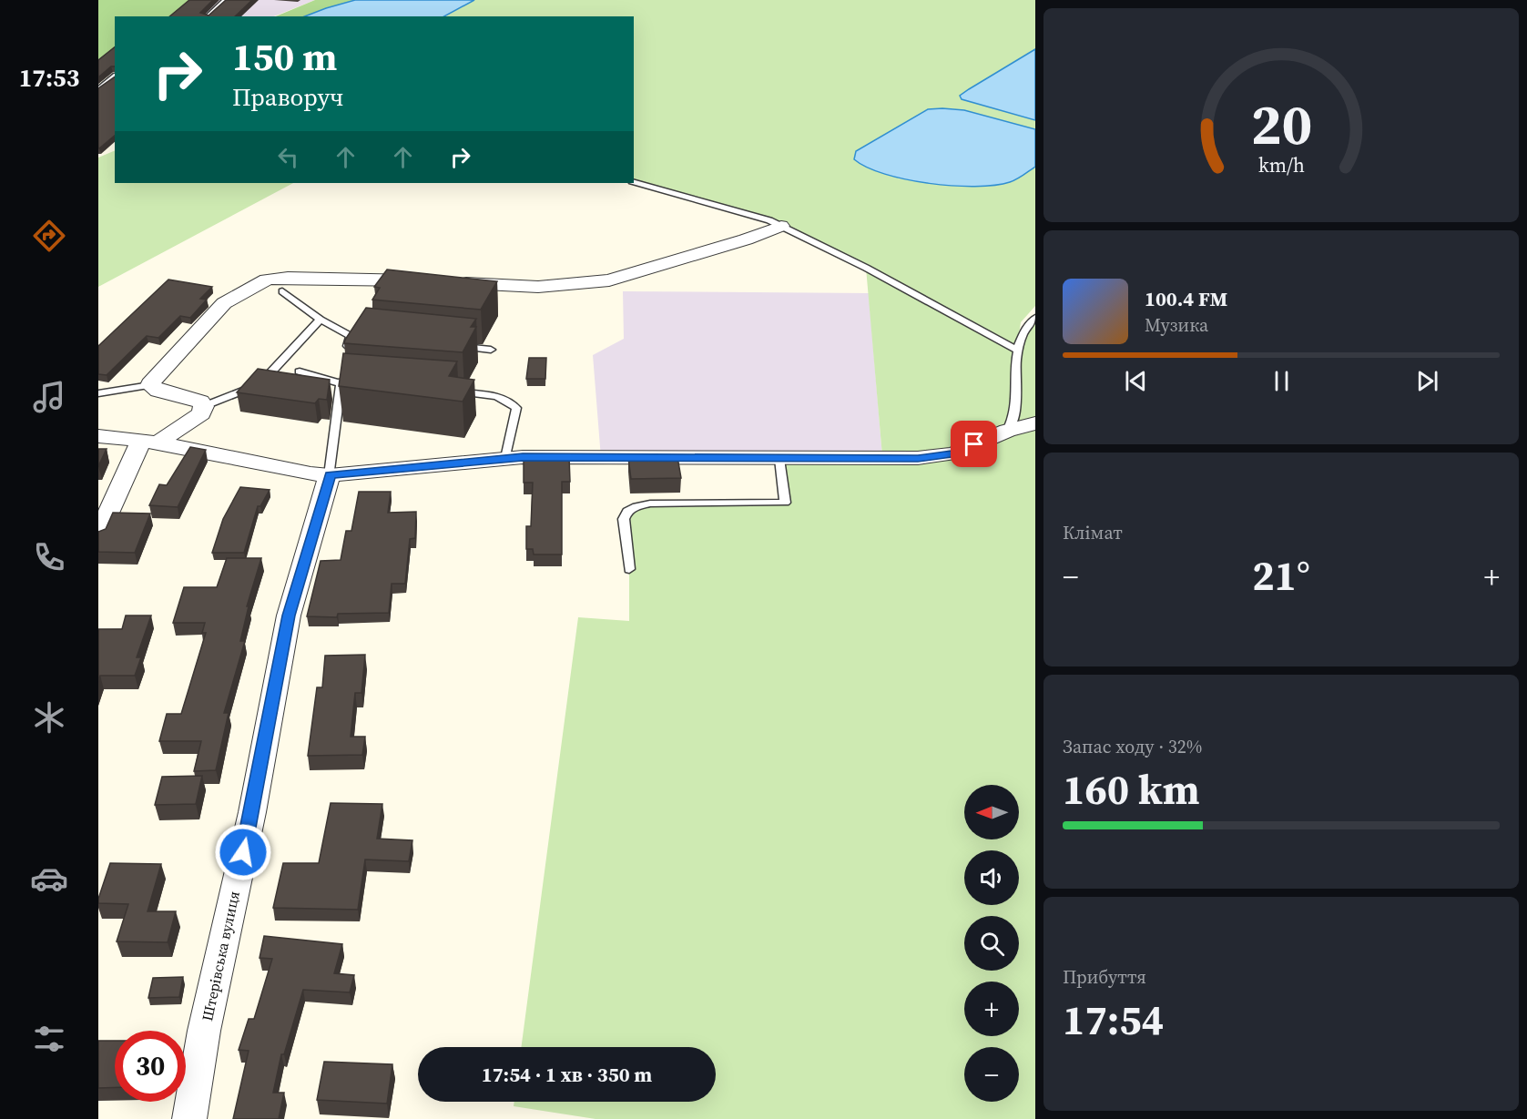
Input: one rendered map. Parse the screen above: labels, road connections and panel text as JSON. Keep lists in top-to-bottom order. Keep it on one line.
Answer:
{"streets":{"street":["Штерівська вулиця"]},"north":"left","page":{"tabs":"17:53","turn":["150 m","Праворуч"],"song":["100.4 FM","Музика"],"tile":["Клімат",["Запас ходу · 32%","160 km"],["Прибуття","17:54"]],"heat":["−","21°","+"],"map_buttons":["+","−"],"limit":"30","trip":"17:54 · 1 хв · 350 m","gauge":["20","km/h"]}}
